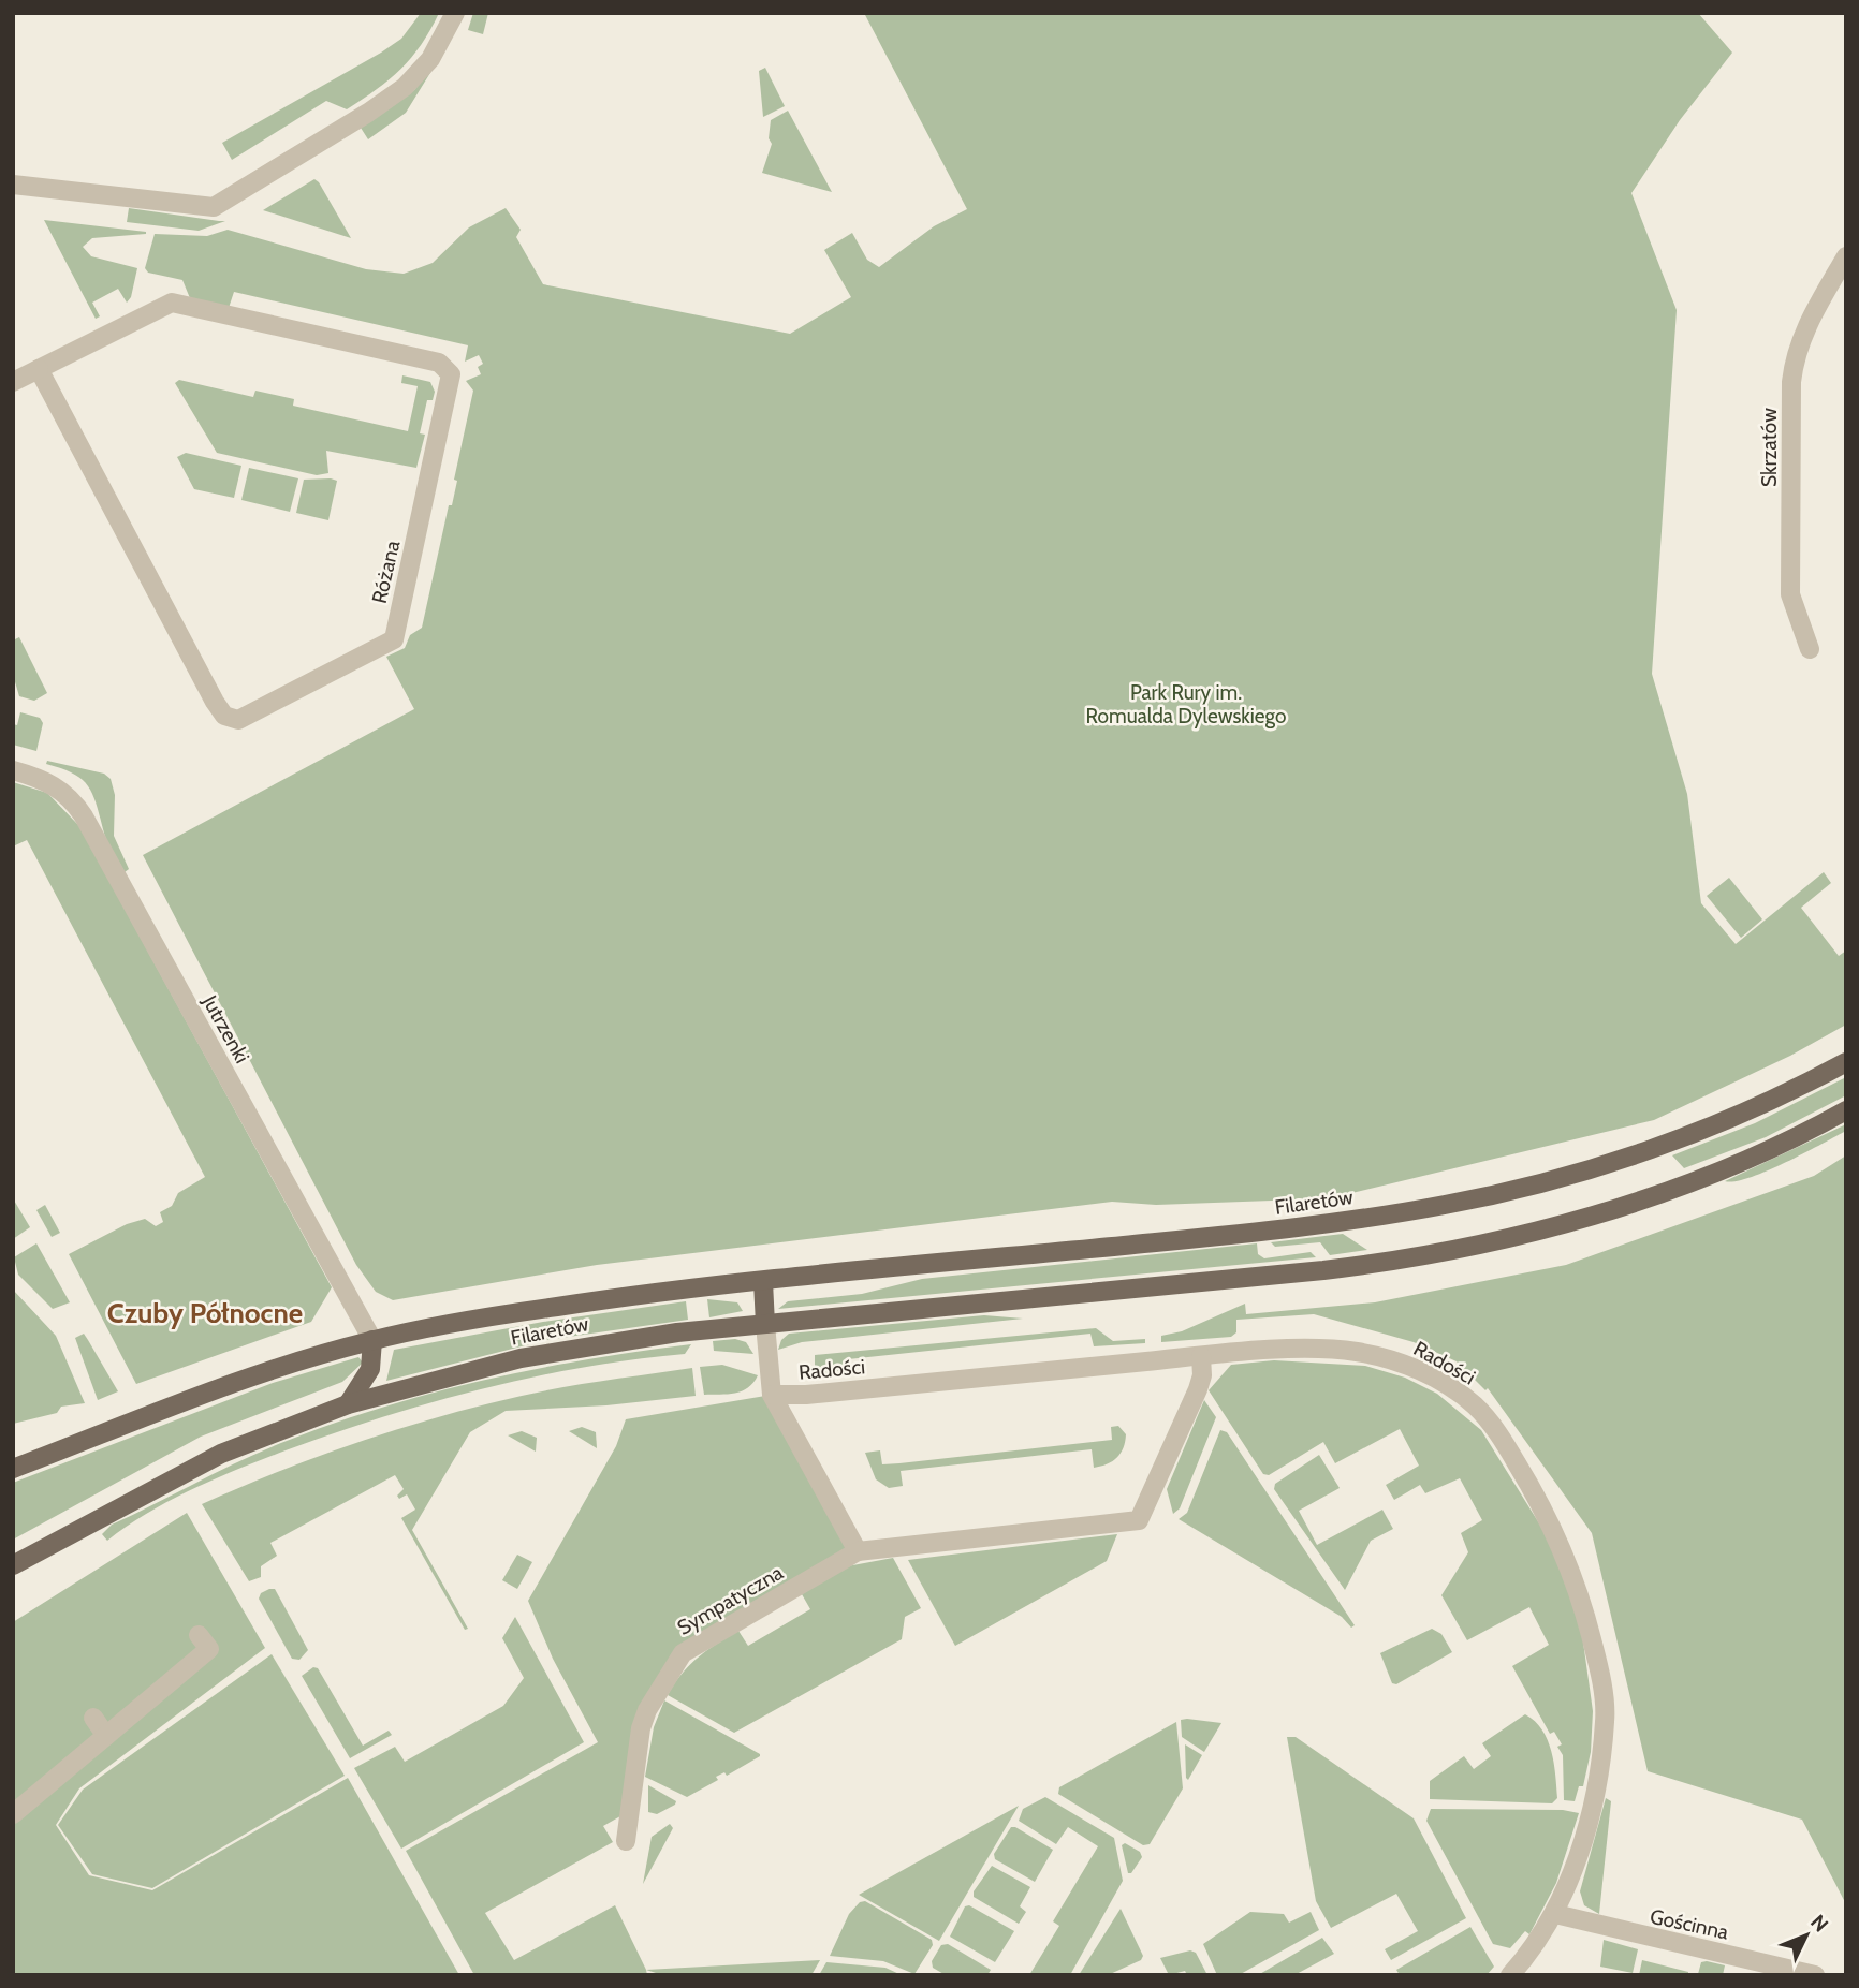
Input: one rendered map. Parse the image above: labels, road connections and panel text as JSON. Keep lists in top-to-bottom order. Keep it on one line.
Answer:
{"streets":{"main road":["Filaretów"],"street":["Skrzatów","Różana","Jutrzenki","Radości","Sympatyczna","Gościnna"]},"crossings":[["Jutrzenki","Filaretów"],["Radości","Sympatyczna"],["Radości","Gościnna"]],"districts":["Czuby Północne"],"parks":["Park Rury im. Romualda Dylewskiego"],"north":"top right"}
